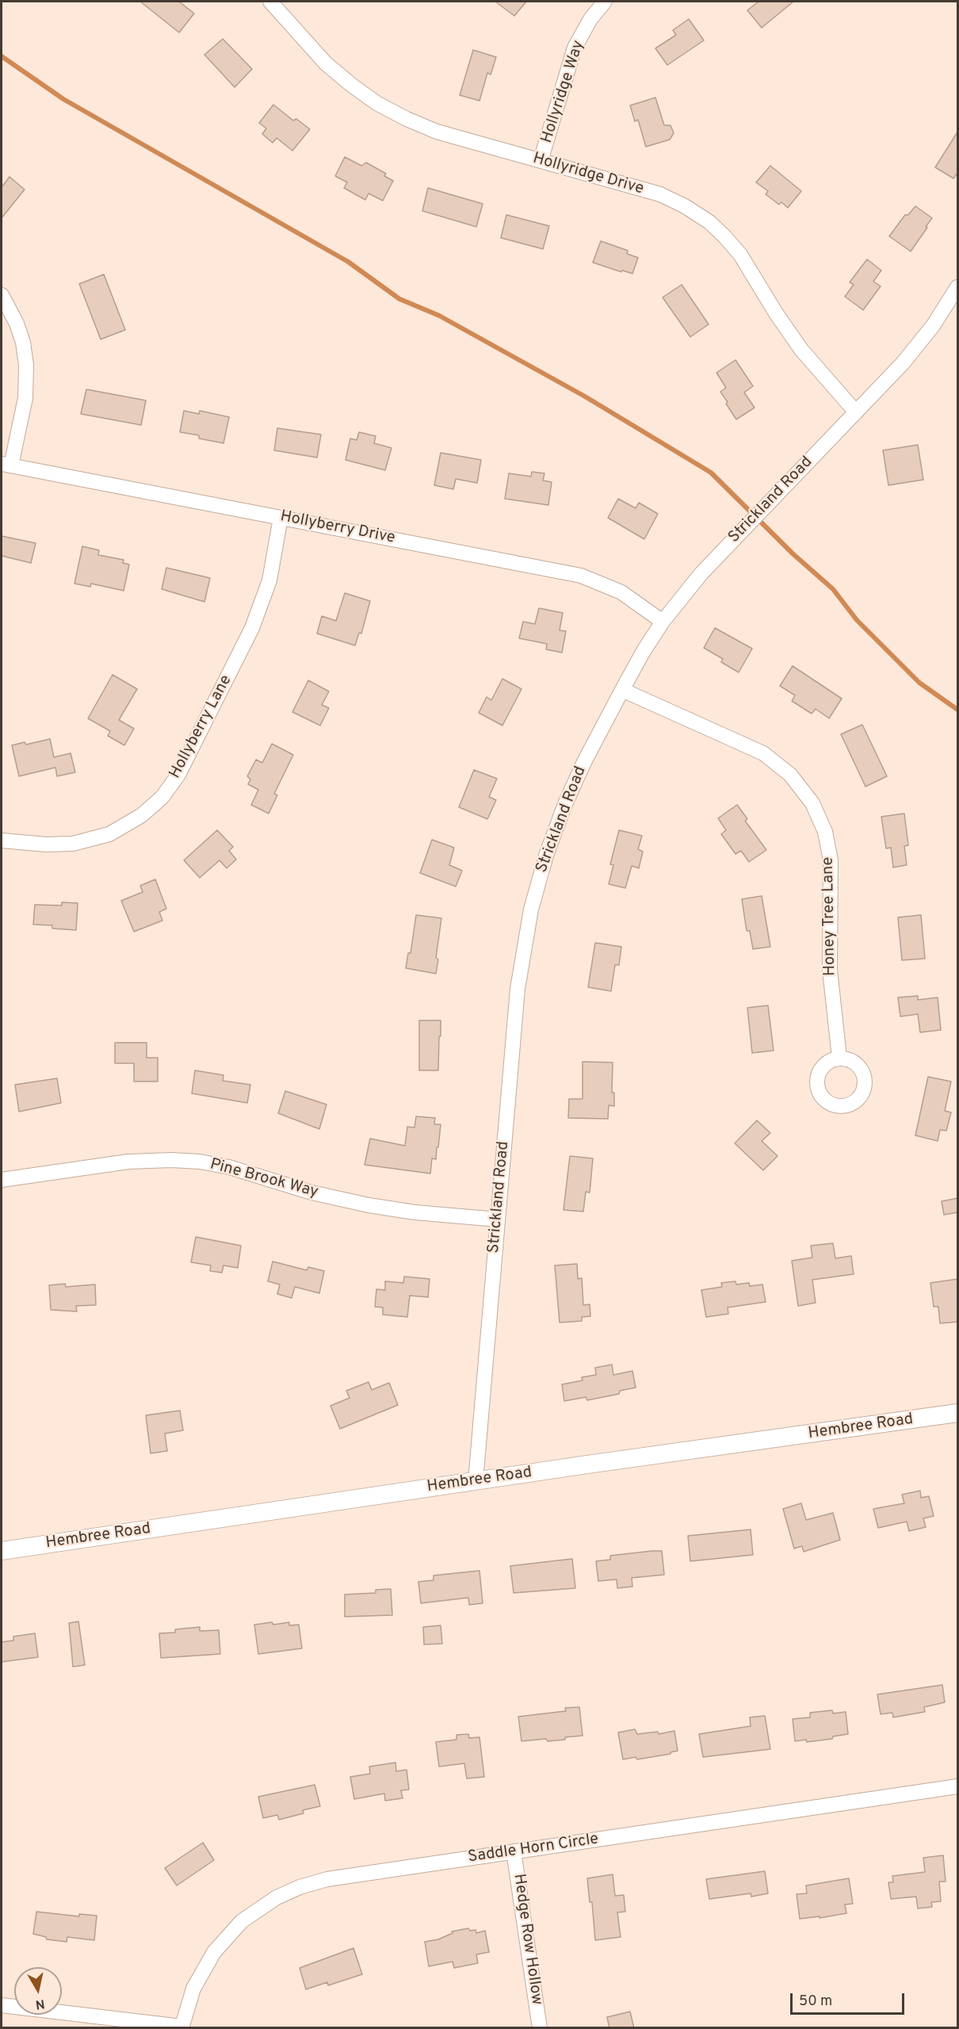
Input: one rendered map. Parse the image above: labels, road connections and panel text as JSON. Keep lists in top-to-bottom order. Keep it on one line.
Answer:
{"streets":{"street":["Hollyridge Way","Hollyridge Drive","Strickland Road","Hollyberry Drive","Hollyberry Lane","Honey Tree Lane","Pine Brook Way","Hembree Road","Saddle Horn Circle","Hedge Row Hollow"]},"crossings":[["Hollyridge Way","Hollyridge Drive"],["Hollyridge Drive","Strickland Road"],["Strickland Road","Hollyberry Drive"],["Strickland Road","Honey Tree Lane"],["Strickland Road","Pine Brook Way"],["Strickland Road","Hembree Road"],["Hollyberry Drive","Hollyberry Lane"],["Saddle Horn Circle","Hedge Row Hollow"]],"scale_bar":"50 m","north":"bottom"}
